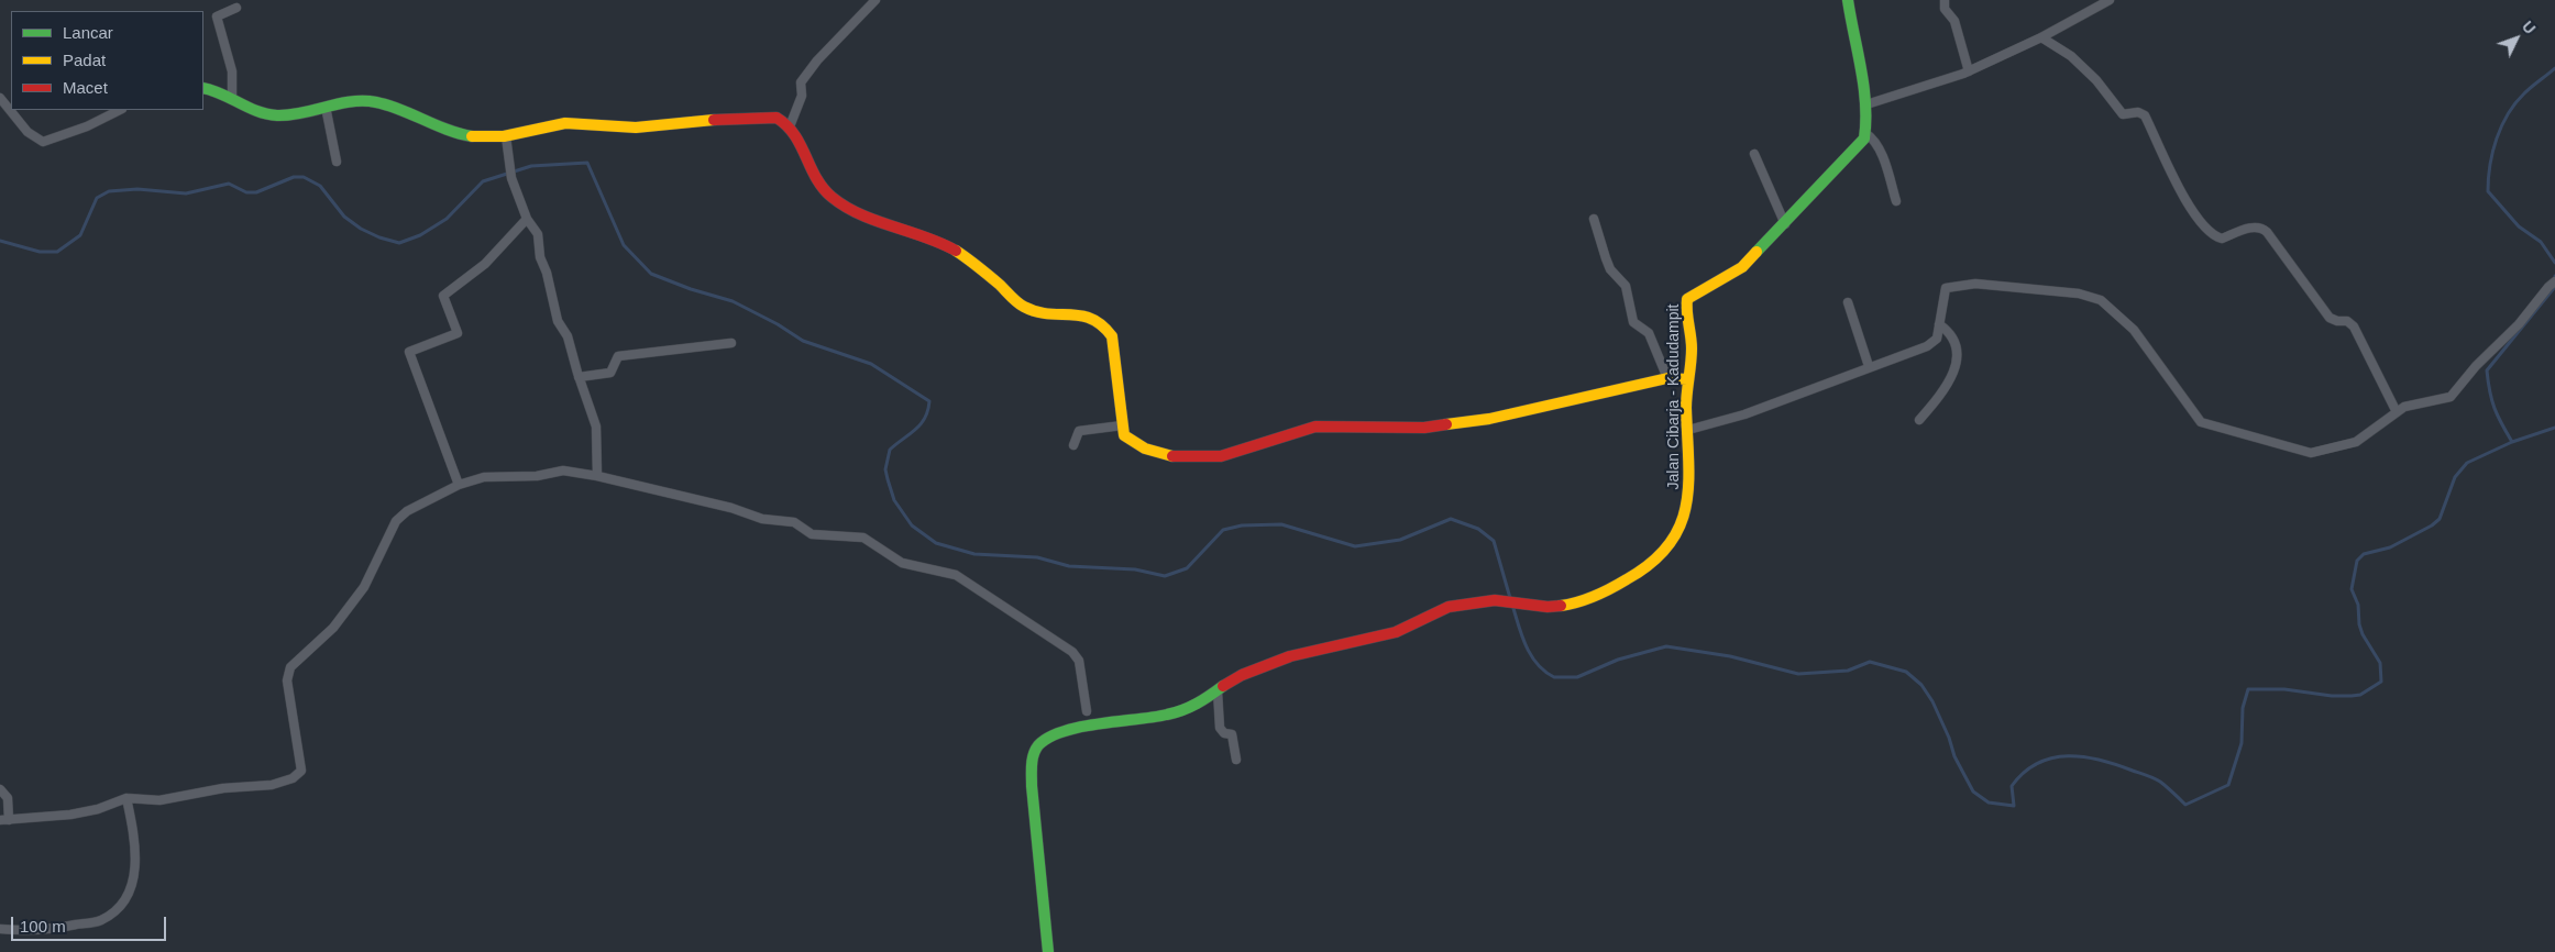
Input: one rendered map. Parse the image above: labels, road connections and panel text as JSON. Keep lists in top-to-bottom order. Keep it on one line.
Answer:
{"streets":{"street":["Jalan Cibarja - Kadudampit"]},"legend":["Lancar","Padat","Macet"],"scale_bar":"100 m","north":"top right"}
